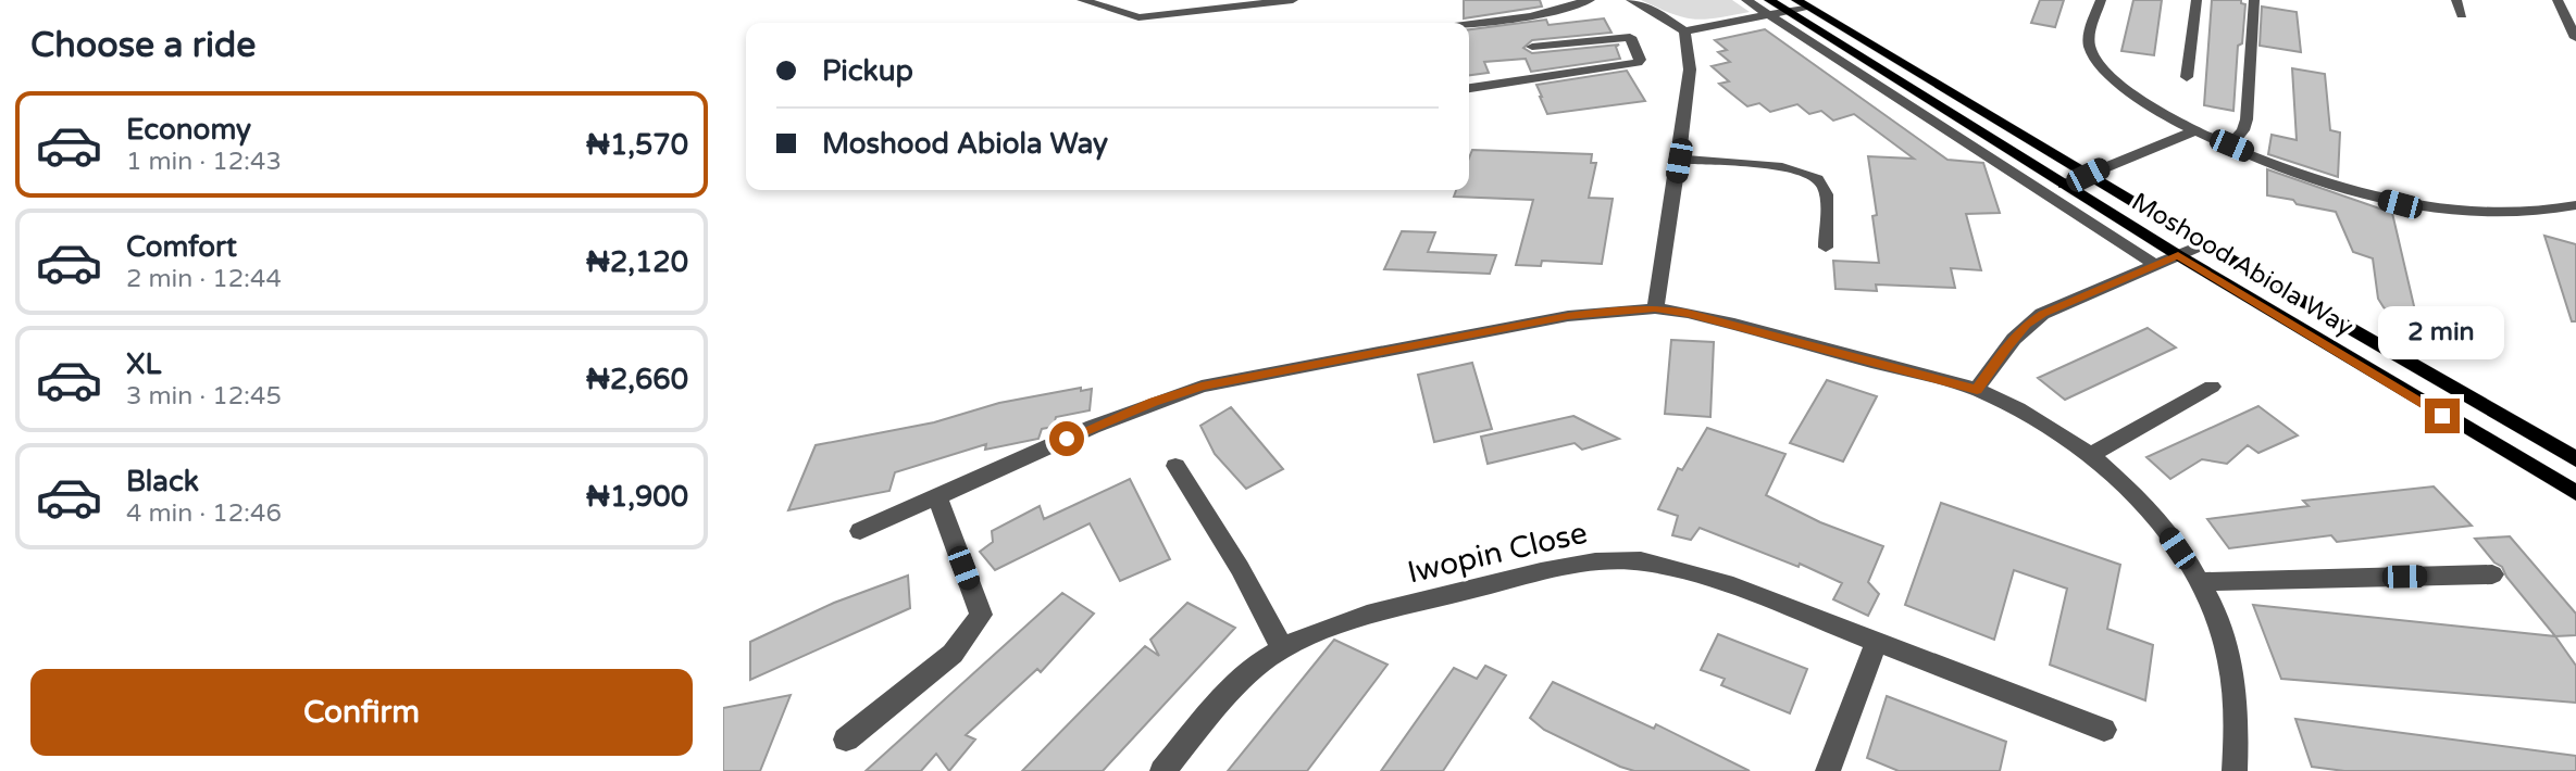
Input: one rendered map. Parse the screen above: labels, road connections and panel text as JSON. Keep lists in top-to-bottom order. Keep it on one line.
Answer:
{"streets":{"main road":["Moshood Abiola Way"],"street":["Iwopin Close"]},"page":{"heading":"Choose a ride","banner":["Pickup","Moshood Abiola Way"],"list":[{"name":"Economy","note":"1 min · 12:43","value":"₦1,570"},{"name":"Comfort","note":"2 min · 12:44","value":"₦2,120"},{"name":"XL","note":"3 min · 12:45","value":"₦2,660"},{"name":"Black","note":"4 min · 12:46","value":"₦1,900"}],"bubble":"2 min","buttons":"Confirm"}}
